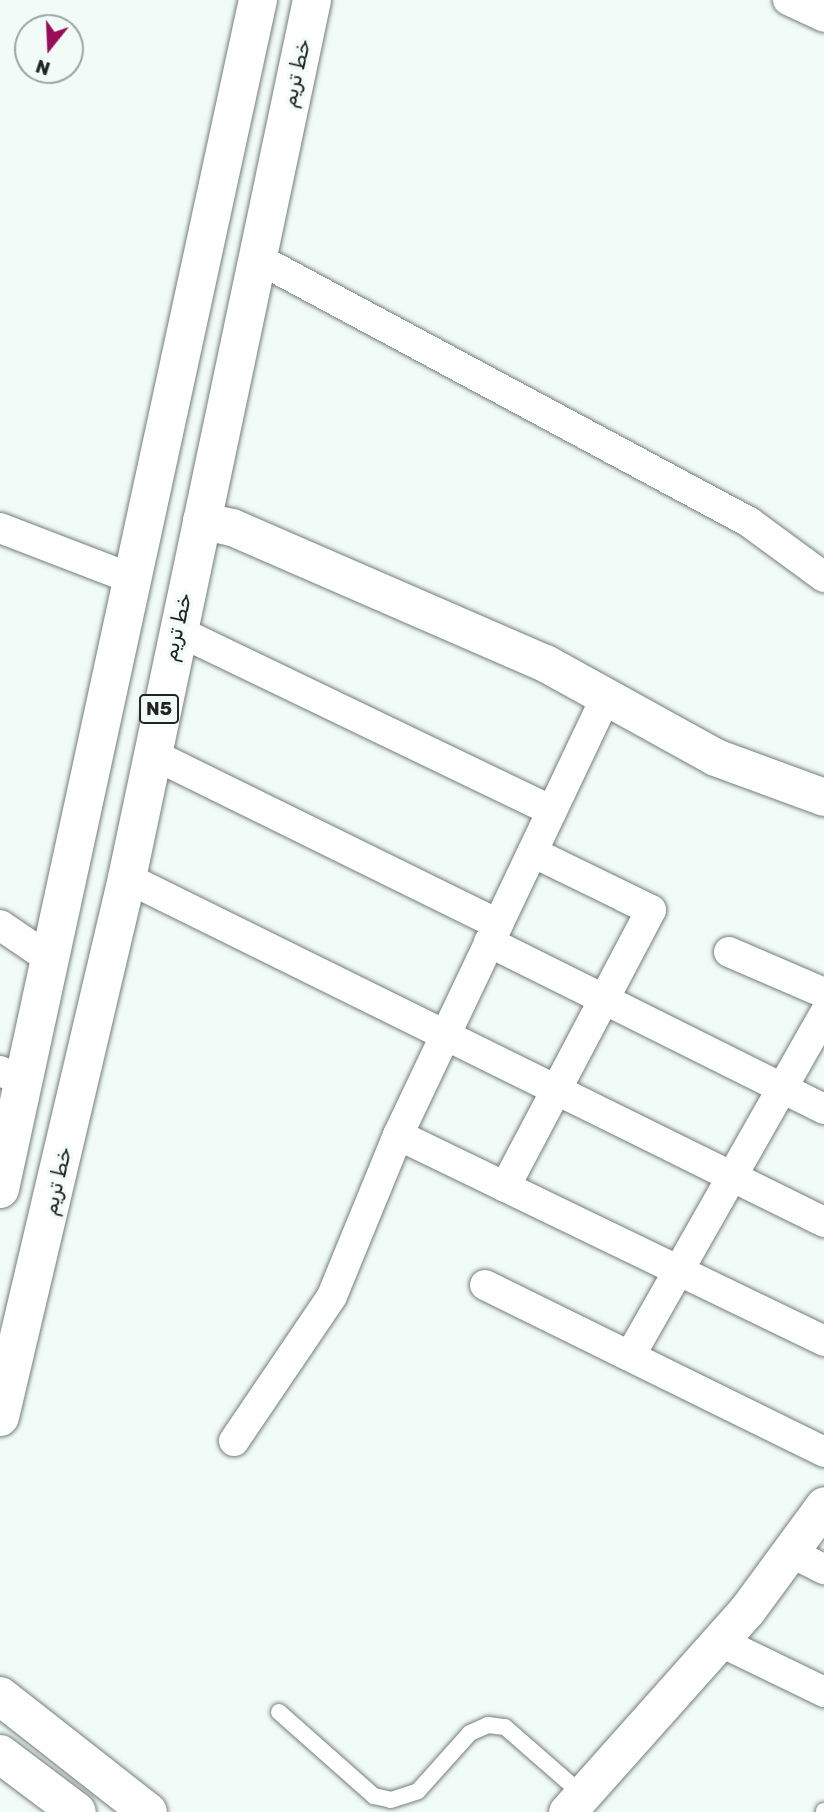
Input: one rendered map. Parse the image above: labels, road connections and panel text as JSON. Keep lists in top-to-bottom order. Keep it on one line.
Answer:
{"streets":{"main road":["خط تريم","N5"]},"north":"bottom"}
